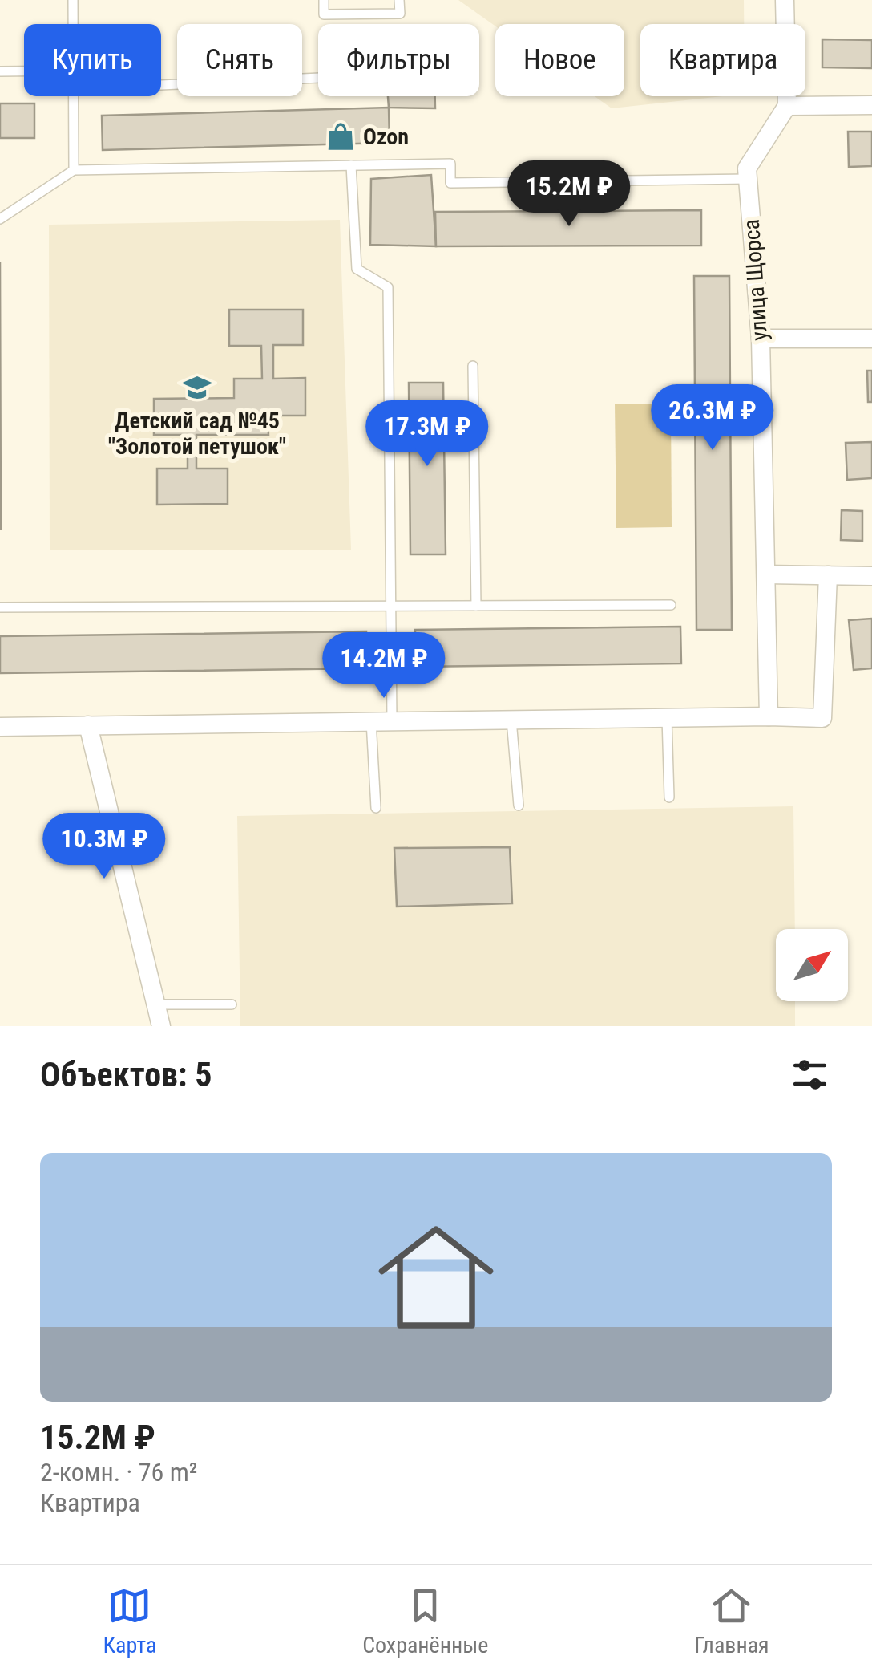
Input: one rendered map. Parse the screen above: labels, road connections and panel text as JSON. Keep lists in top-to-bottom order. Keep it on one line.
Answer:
{"streets":{"street":["улица Щорса"]},"places":{"shop":["Ozon"],"school or university":["Детский сад №45 \"Золотой петушок\""]},"north":"top right","page":{"chip":["Купить","Снять","Фильтры","Новое","Квартира"],"price":["15.2M ₽","26.3M ₽","17.3M ₽","14.2M ₽","10.3M ₽"],"heading":"Объектов: 5","list":[{"name":"15.2M ₽","note":"2-комн. · 76 m² · Квартира"}],"tabs":["Карта","Сохранённые","Главная"]}}
